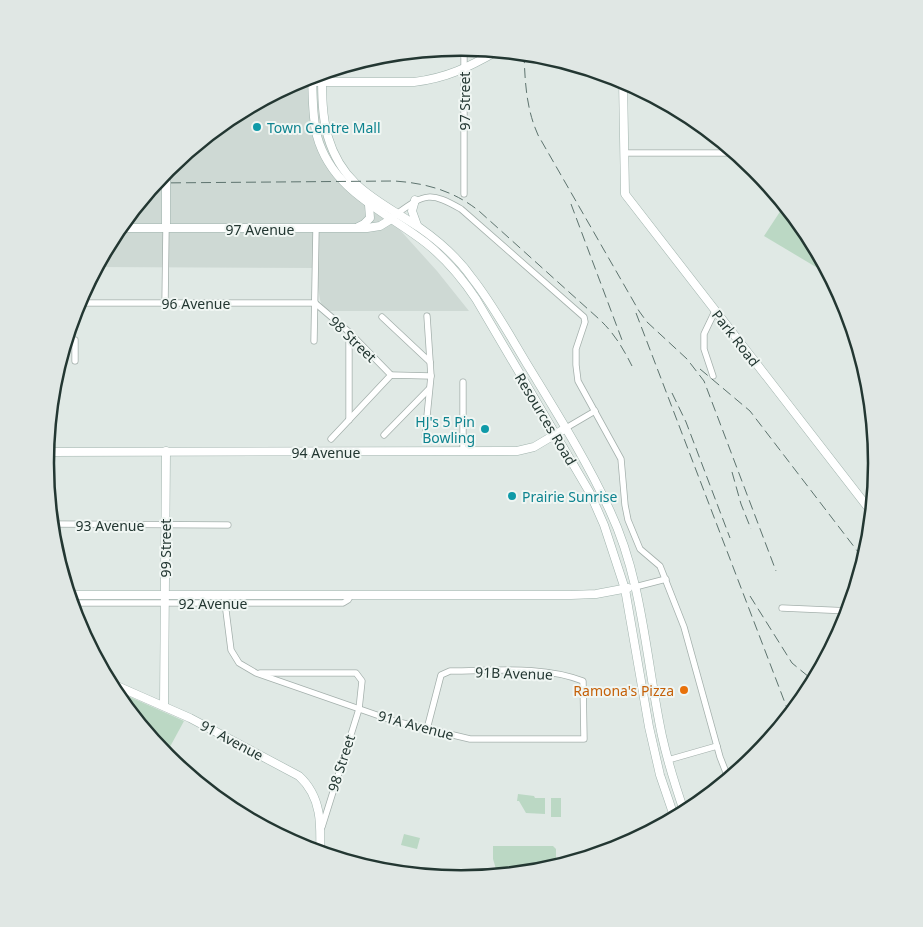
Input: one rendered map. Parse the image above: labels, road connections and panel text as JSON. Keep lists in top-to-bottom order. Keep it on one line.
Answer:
{"streets":{"street":["97 Street","97 Avenue","96 Avenue","Park Road","98 Street","Resources Road","94 Avenue","93 Avenue","99 Street","92 Avenue","91B Avenue","91A Avenue","91 Avenue"]},"crossings":[["97 Avenue","98 Street"],["97 Avenue","Resources Road"],["96 Avenue","98 Street"],["98 Street","91A Avenue"],["98 Street","91 Avenue"],["Resources Road","94 Avenue"],["Resources Road","92 Avenue"],["94 Avenue","99 Street"],["93 Avenue","99 Street"],["99 Street","92 Avenue"],["99 Street","91 Avenue"],["92 Avenue","91A Avenue"],["91B Avenue","91A Avenue"]],"places":["Town Centre Mall","HJ's 5 Pin Bowling","Prairie Sunrise","Ramona's Pizza"]}
